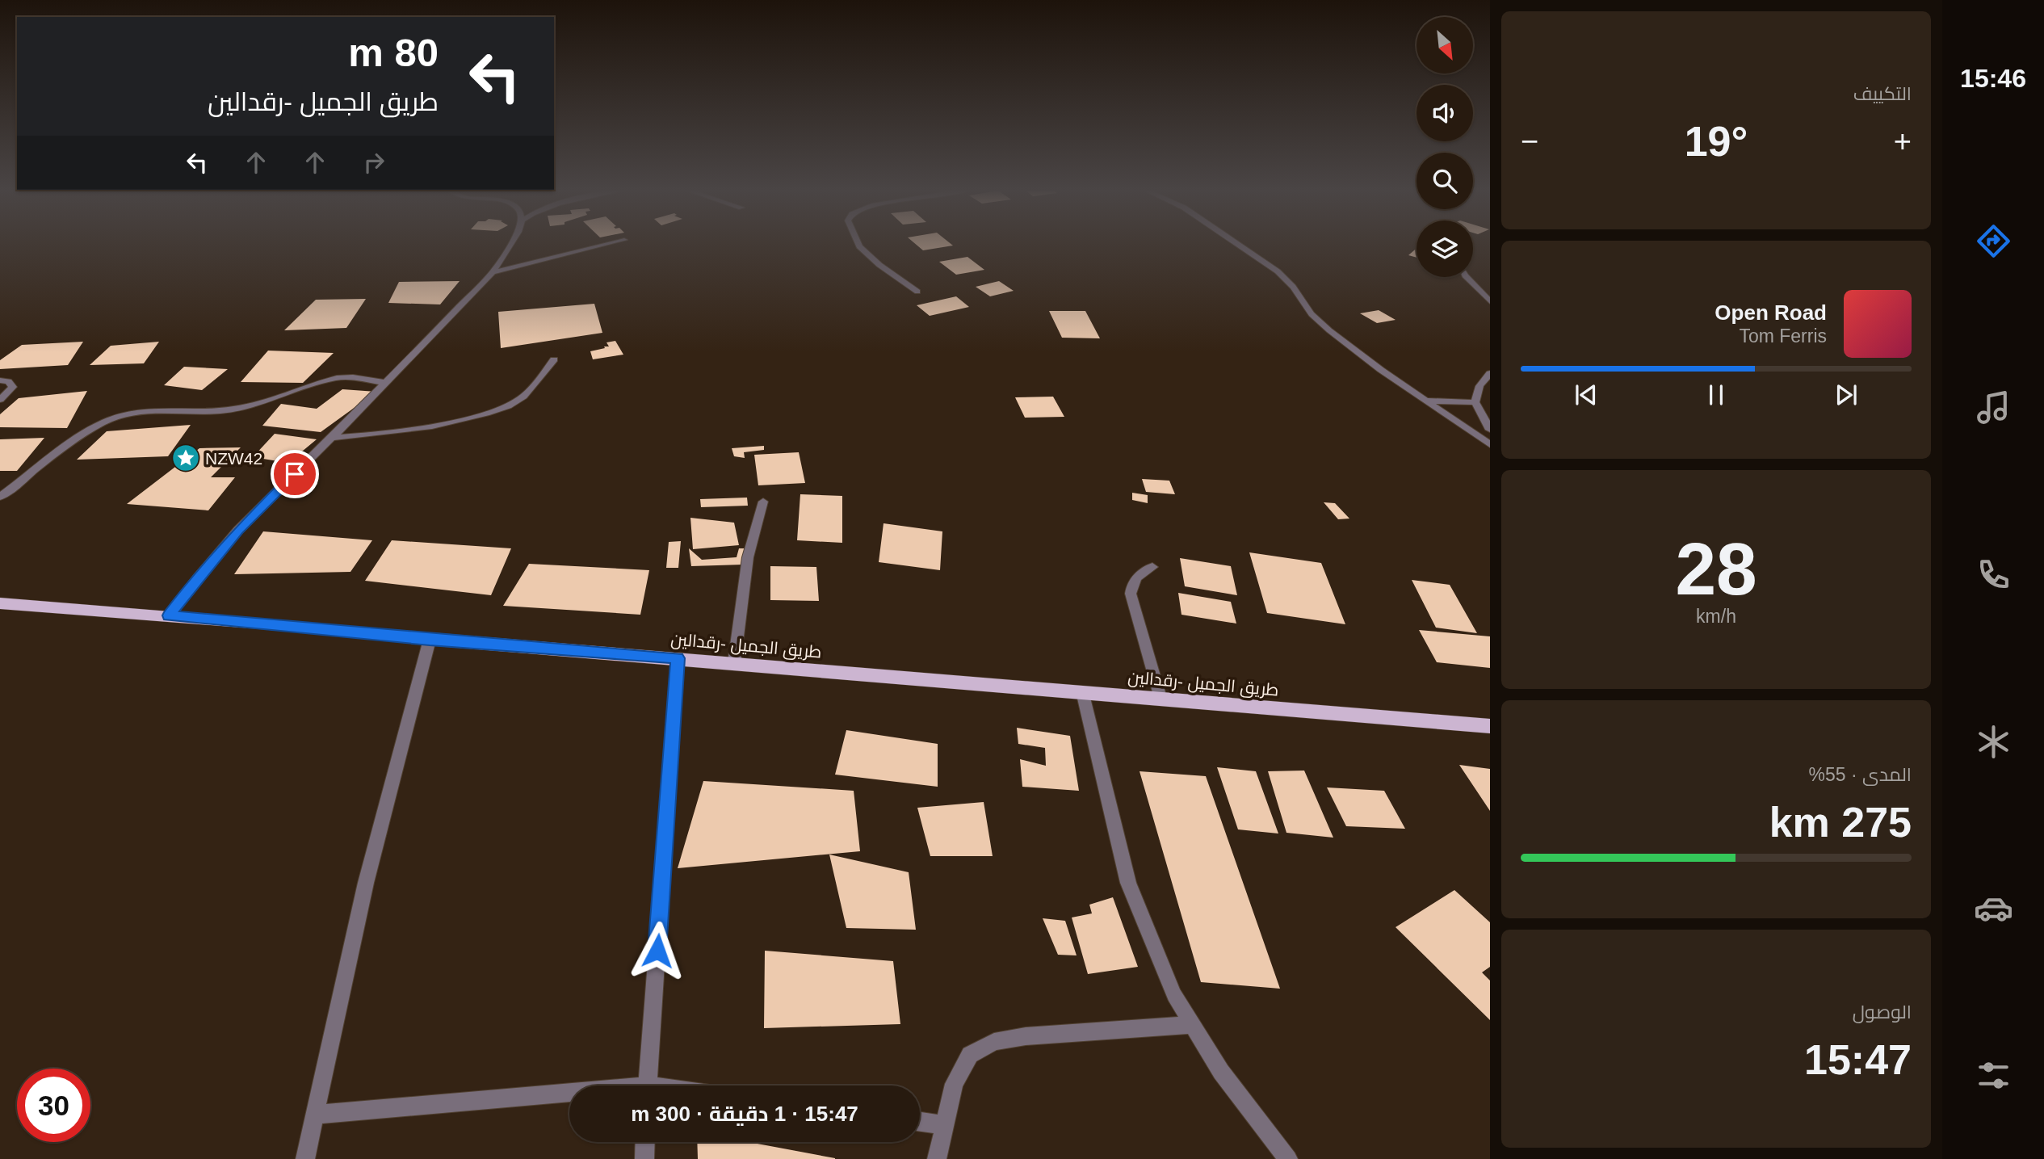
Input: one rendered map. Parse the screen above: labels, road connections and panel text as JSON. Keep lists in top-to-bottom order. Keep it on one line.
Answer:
{"streets":{"main road":["طريق الجميل -رقدالين"]},"places":{"place":["NZW42"]},"north":"bottom right","page":{"tabs":"15:46","tile":["التكييف",["28","km/h"],["المدى · 55%","275 km"],["الوصول","15:47"]],"turn":["80 m","طريق الجميل -رقدالين"],"heat":["−","19°","+"],"song":["Open Road","Tom Ferris"],"limit":"30","trip":"15:47 · 1 دقيقة · 300 m"}}
